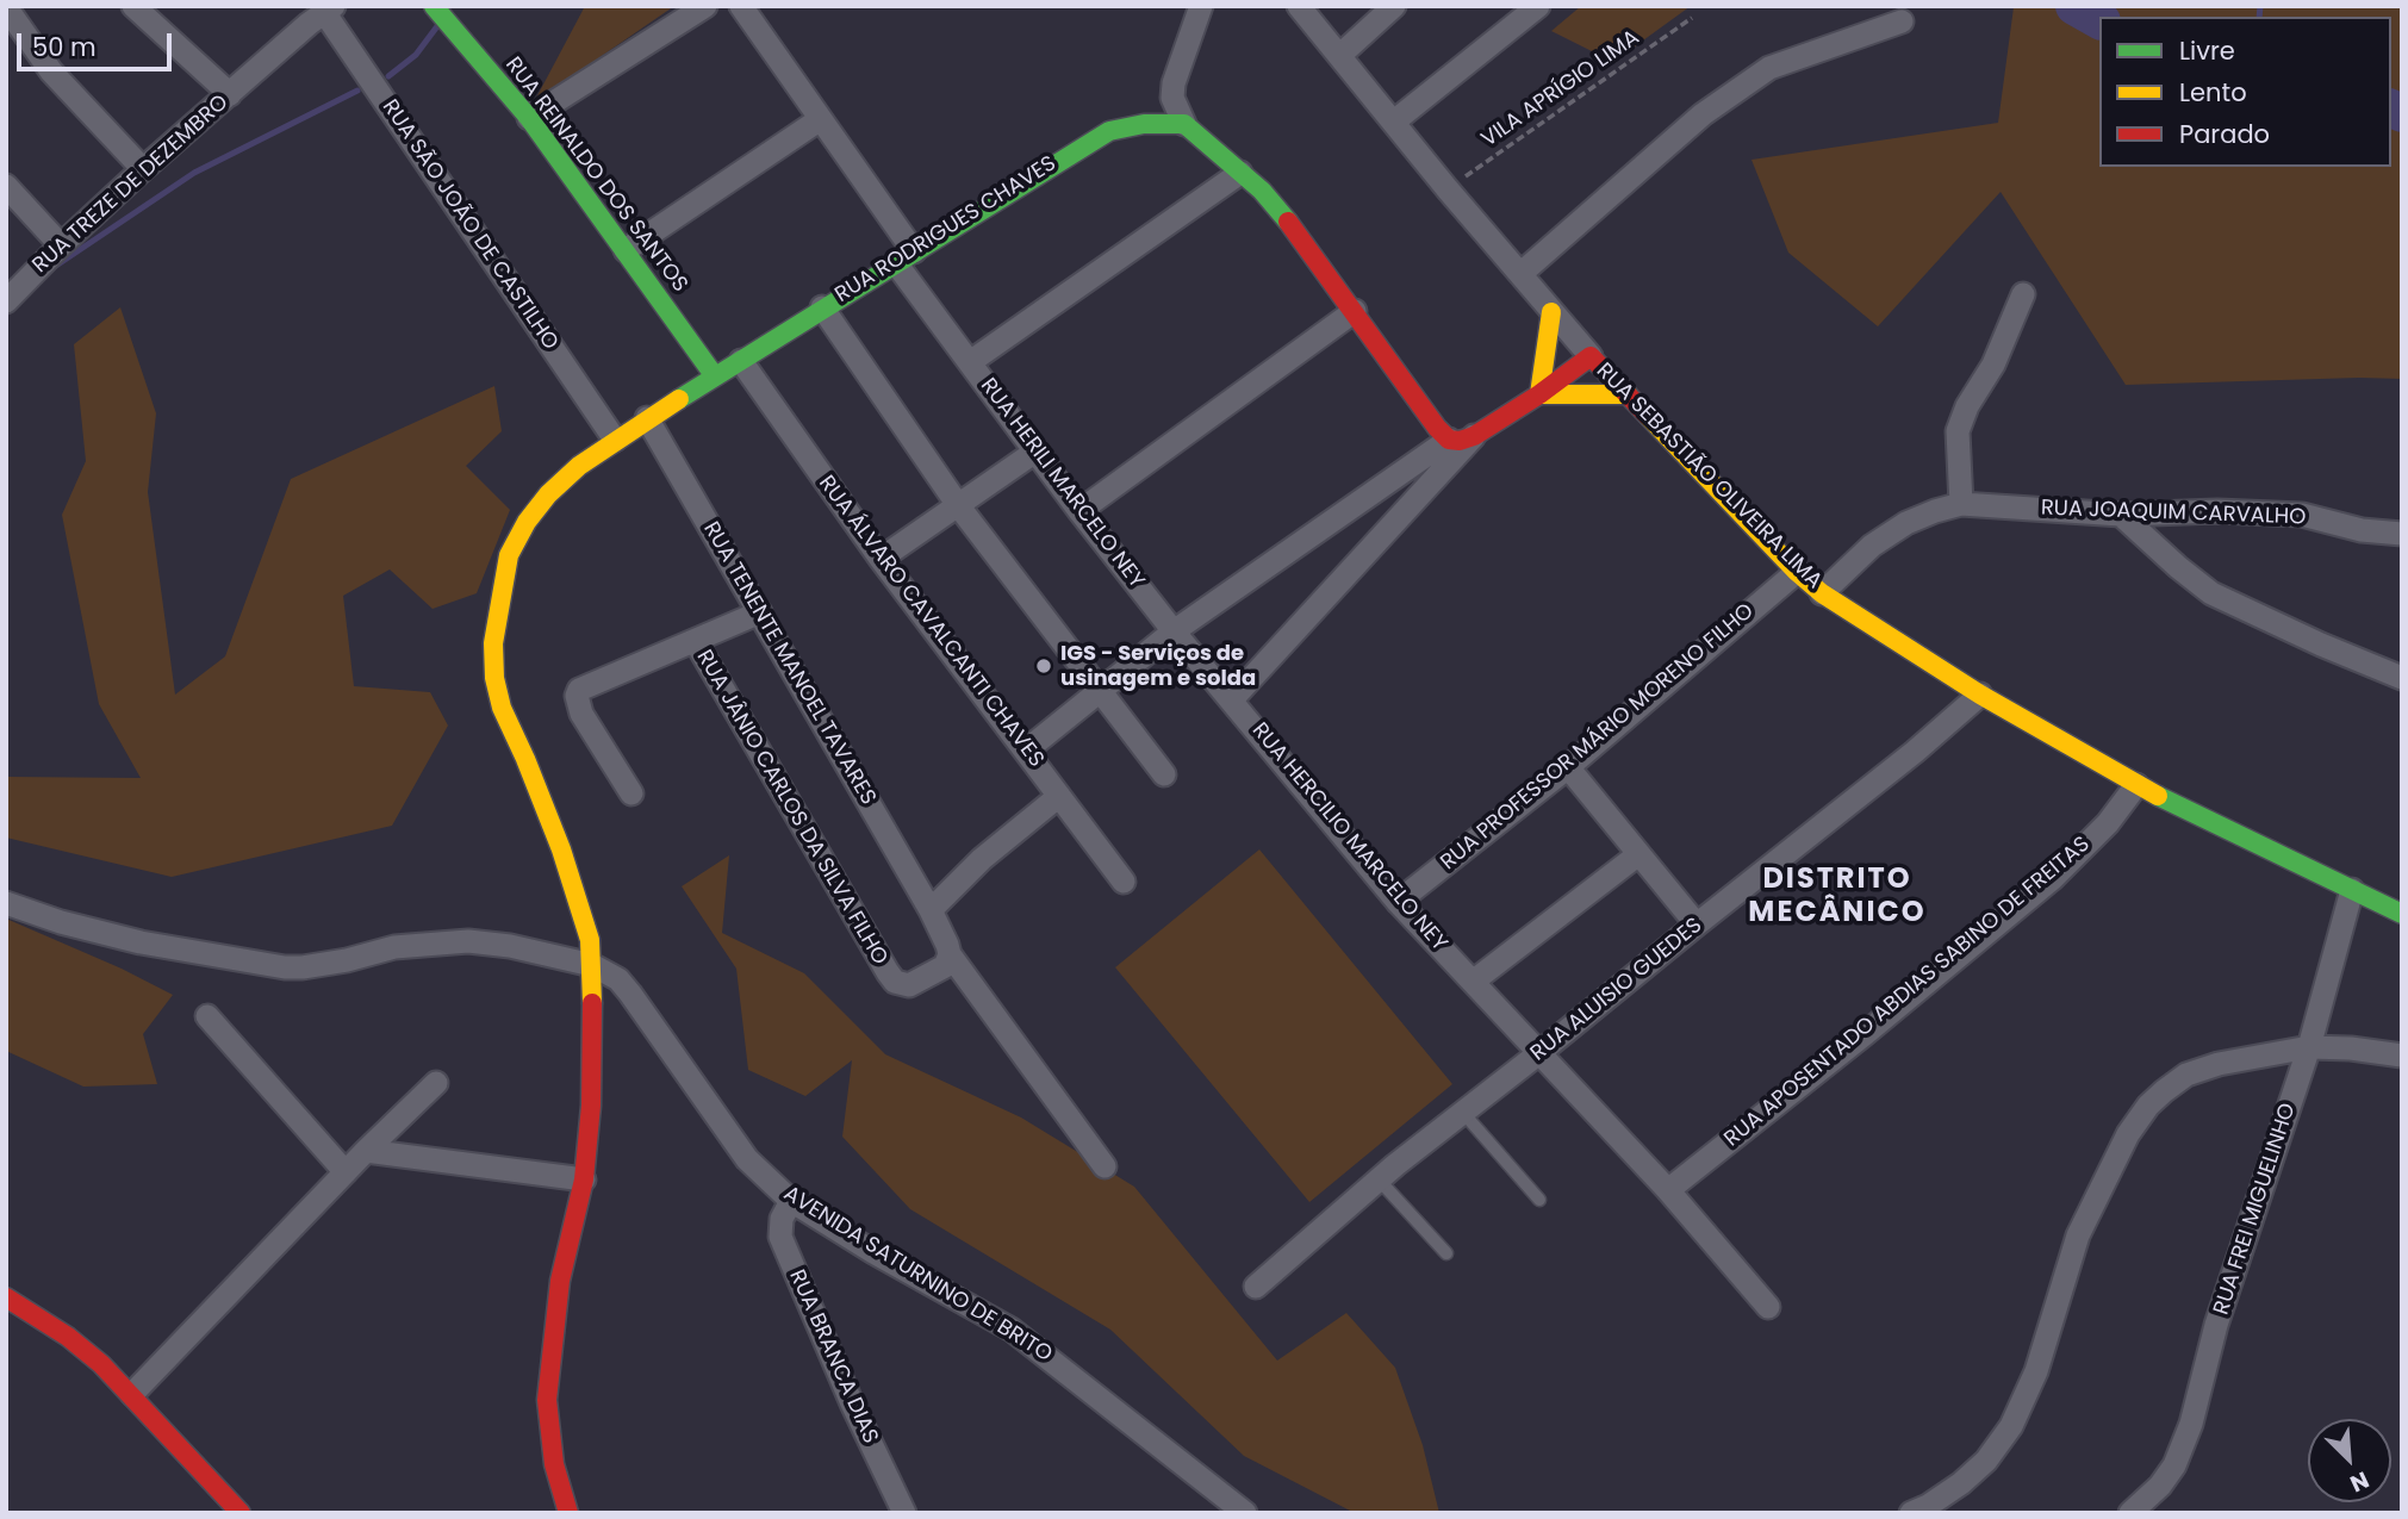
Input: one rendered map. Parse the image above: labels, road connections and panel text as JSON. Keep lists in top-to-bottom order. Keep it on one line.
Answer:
{"streets":{"street":["RUA REINALDO DOS SANTOS","RUA TREZE DE DEZEMBRO","RUA SÃO JOÃO DE CASTILHO","RUA RODRIGUES CHAVES","RUA SEBASTIÃO OLIVEIRA LIMA","RUA HERILI MARCELO NEY","RUA JOAQUIM CARVALHO","RUA ÁLVARO CAVALCANTI CHAVES","RUA TENENTE MANOEL TAVARES","RUA PROFESSOR MÁRIO MORENO FILHO","RUA JÂNIO CARLOS DA SILVA FILHO","RUA HERCILIO MARCELO NEY","RUA ALUISIO GUEDES","RUA APOSENTADO ABDIAS SABINO DE FREITAS","RUA FREI MIGUELINHO","AVENIDA SATURNINO DE BRITO","RUA BRANCA DIAS"],"path":["VILA APRÍGIO LIMA"]},"crossings":[["VILA APRÍGIO LIMA","RUA SEBASTIÃO OLIVEIRA LIMA"],["RUA REINALDO DOS SANTOS","RUA RODRIGUES CHAVES"],["RUA TREZE DE DEZEMBRO","RUA SÃO JOÃO DE CASTILHO"],["RUA SÃO JOÃO DE CASTILHO","RUA RODRIGUES CHAVES"],["RUA RODRIGUES CHAVES","RUA HERILI MARCELO NEY"],["RUA RODRIGUES CHAVES","RUA ÁLVARO CAVALCANTI CHAVES"],["RUA RODRIGUES CHAVES","RUA TENENTE MANOEL TAVARES"],["RUA RODRIGUES CHAVES","AVENIDA SATURNINO DE BRITO"],["RUA SEBASTIÃO OLIVEIRA LIMA","RUA JOAQUIM CARVALHO"],["RUA SEBASTIÃO OLIVEIRA LIMA","RUA PROFESSOR MÁRIO MORENO FILHO"],["RUA SEBASTIÃO OLIVEIRA LIMA","RUA ALUISIO GUEDES"],["RUA SEBASTIÃO OLIVEIRA LIMA","RUA APOSENTADO ABDIAS SABINO DE FREITAS"],["RUA SEBASTIÃO OLIVEIRA LIMA","RUA FREI MIGUELINHO"],["RUA HERILI MARCELO NEY","RUA HERCILIO MARCELO NEY"],["RUA TENENTE MANOEL TAVARES","RUA JÂNIO CARLOS DA SILVA FILHO"],["RUA PROFESSOR MÁRIO MORENO FILHO","RUA HERCILIO MARCELO NEY"],["RUA HERCILIO MARCELO NEY","RUA ALUISIO GUEDES"],["RUA HERCILIO MARCELO NEY","RUA APOSENTADO ABDIAS SABINO DE FREITAS"],["AVENIDA SATURNINO DE BRITO","RUA BRANCA DIAS"]],"districts":["DISTRITO MECÂNICO"],"places":["IGS - Serviços de usinagem e solda"],"legend":["Livre","Lento","Parado"],"scale_bar":"50 m","north":"bottom right"}
